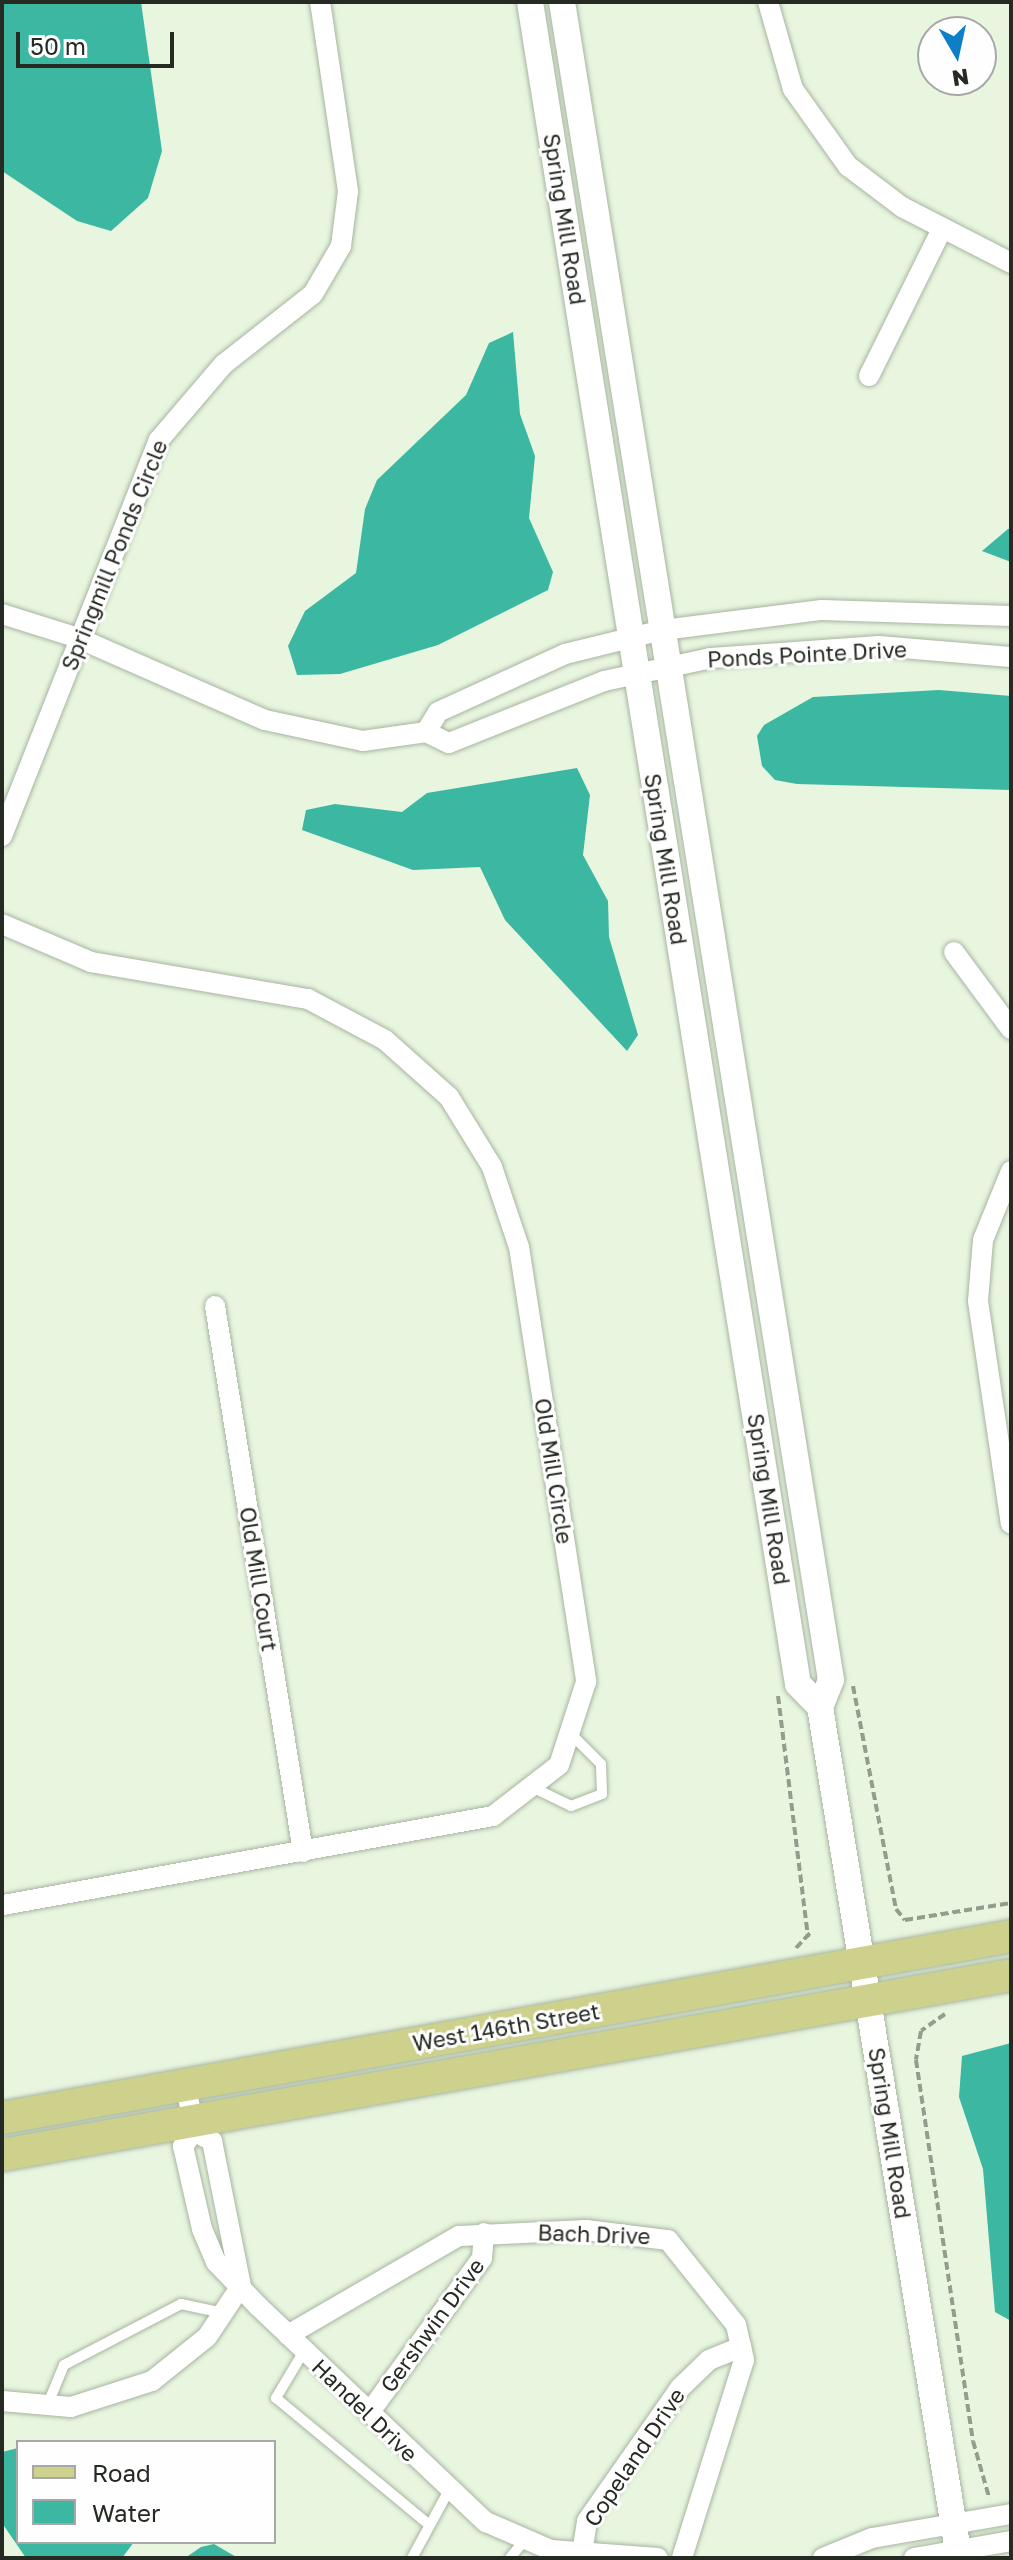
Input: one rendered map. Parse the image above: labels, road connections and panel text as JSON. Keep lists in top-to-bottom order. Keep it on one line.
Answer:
{"streets":{"main road":["West 146th Street"],"street":["Spring Mill Road","Springmill Ponds Circle","Ponds Pointe Drive","Old Mill Circle","Old Mill Court","Bach Drive","Gershwin Drive","Handel Drive","Copeland Drive"]},"crossings":[["Spring Mill Road","Ponds Pointe Drive"],["Spring Mill Road","West 146th Street"],["Springmill Ponds Circle","Ponds Pointe Drive"],["Old Mill Circle","Old Mill Court"],["West 146th Street","Handel Drive"],["Bach Drive","Gershwin Drive"],["Bach Drive","Handel Drive"],["Bach Drive","Copeland Drive"],["Gershwin Drive","Handel Drive"],["Handel Drive","Copeland Drive"]],"legend":["Road","Water"],"scale_bar":"50 m","north":"bottom"}
